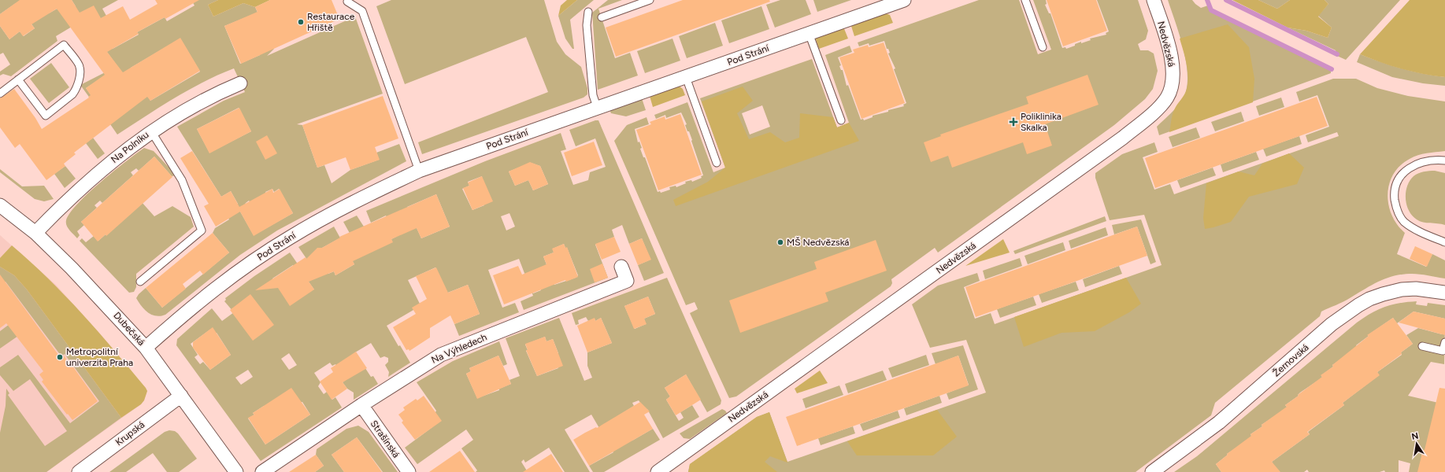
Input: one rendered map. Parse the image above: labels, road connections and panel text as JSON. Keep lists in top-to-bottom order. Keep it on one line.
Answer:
{"streets":{"street":["Nedvězská","Pod Strání","Na Polníku","Dubečská","Na Výhledech","Žernovská","Krupská","Strašínská"]},"crossings":[["Pod Strání","Dubečská"],["Na Polníku","Dubečská"],["Dubečská","Krupská"],["Na Výhledech","Strašínská"]],"places":{"other":["Restaurace Hřiště","MŠ Nedvězská","Metropolitní univerzita Praha"],"health":["Poliklinika Skalka"]},"north":"top"}
